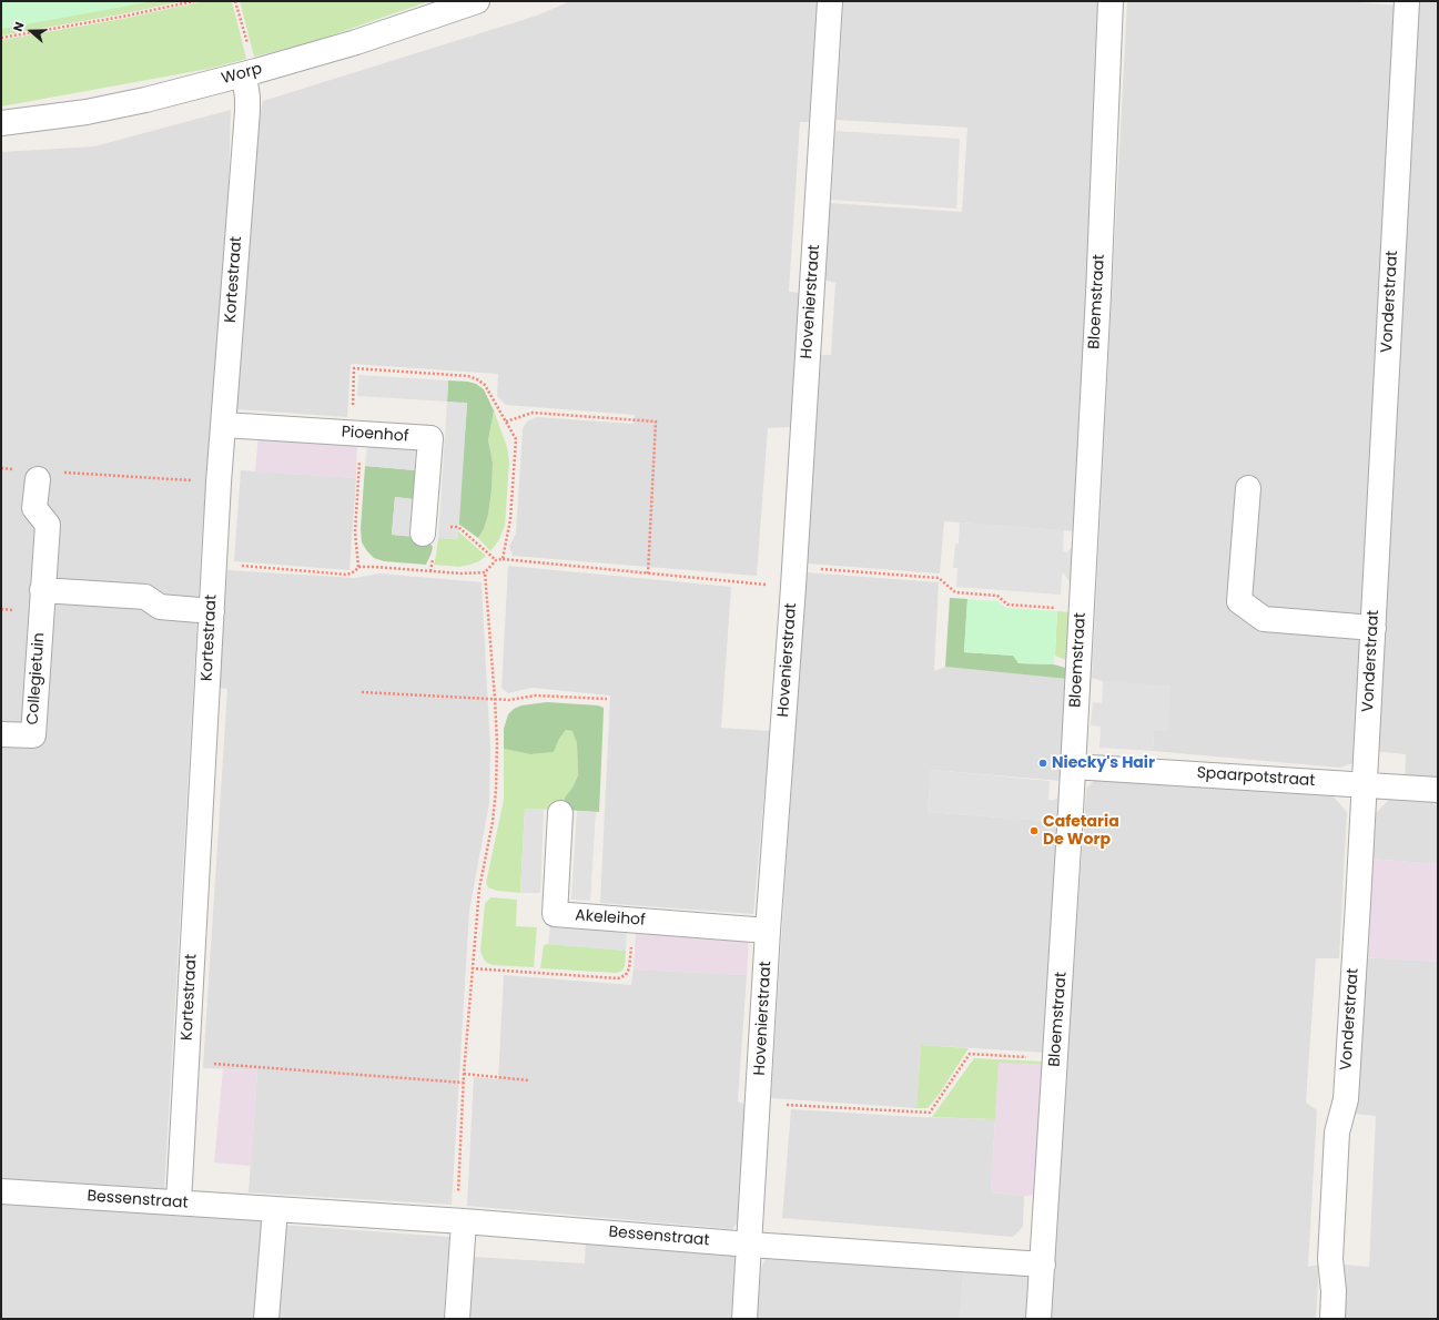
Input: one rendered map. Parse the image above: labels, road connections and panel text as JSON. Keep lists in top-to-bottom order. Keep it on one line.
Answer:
{"streets":{"street":["Worp","Kortestraat","Hovenierstraat","Bloemstraat","Vonderstraat","Pioenhof","Collegietuin","Spaarpotstraat","Akeleihof","Bessenstraat"]},"crossings":[["Worp","Kortestraat"],["Kortestraat","Pioenhof"],["Kortestraat","Bessenstraat"],["Hovenierstraat","Akeleihof"],["Hovenierstraat","Bessenstraat"],["Bloemstraat","Spaarpotstraat"],["Bloemstraat","Bessenstraat"],["Vonderstraat","Spaarpotstraat"]],"places":["Niecky's Hair","Cafetaria De Worp"],"north":"left"}
